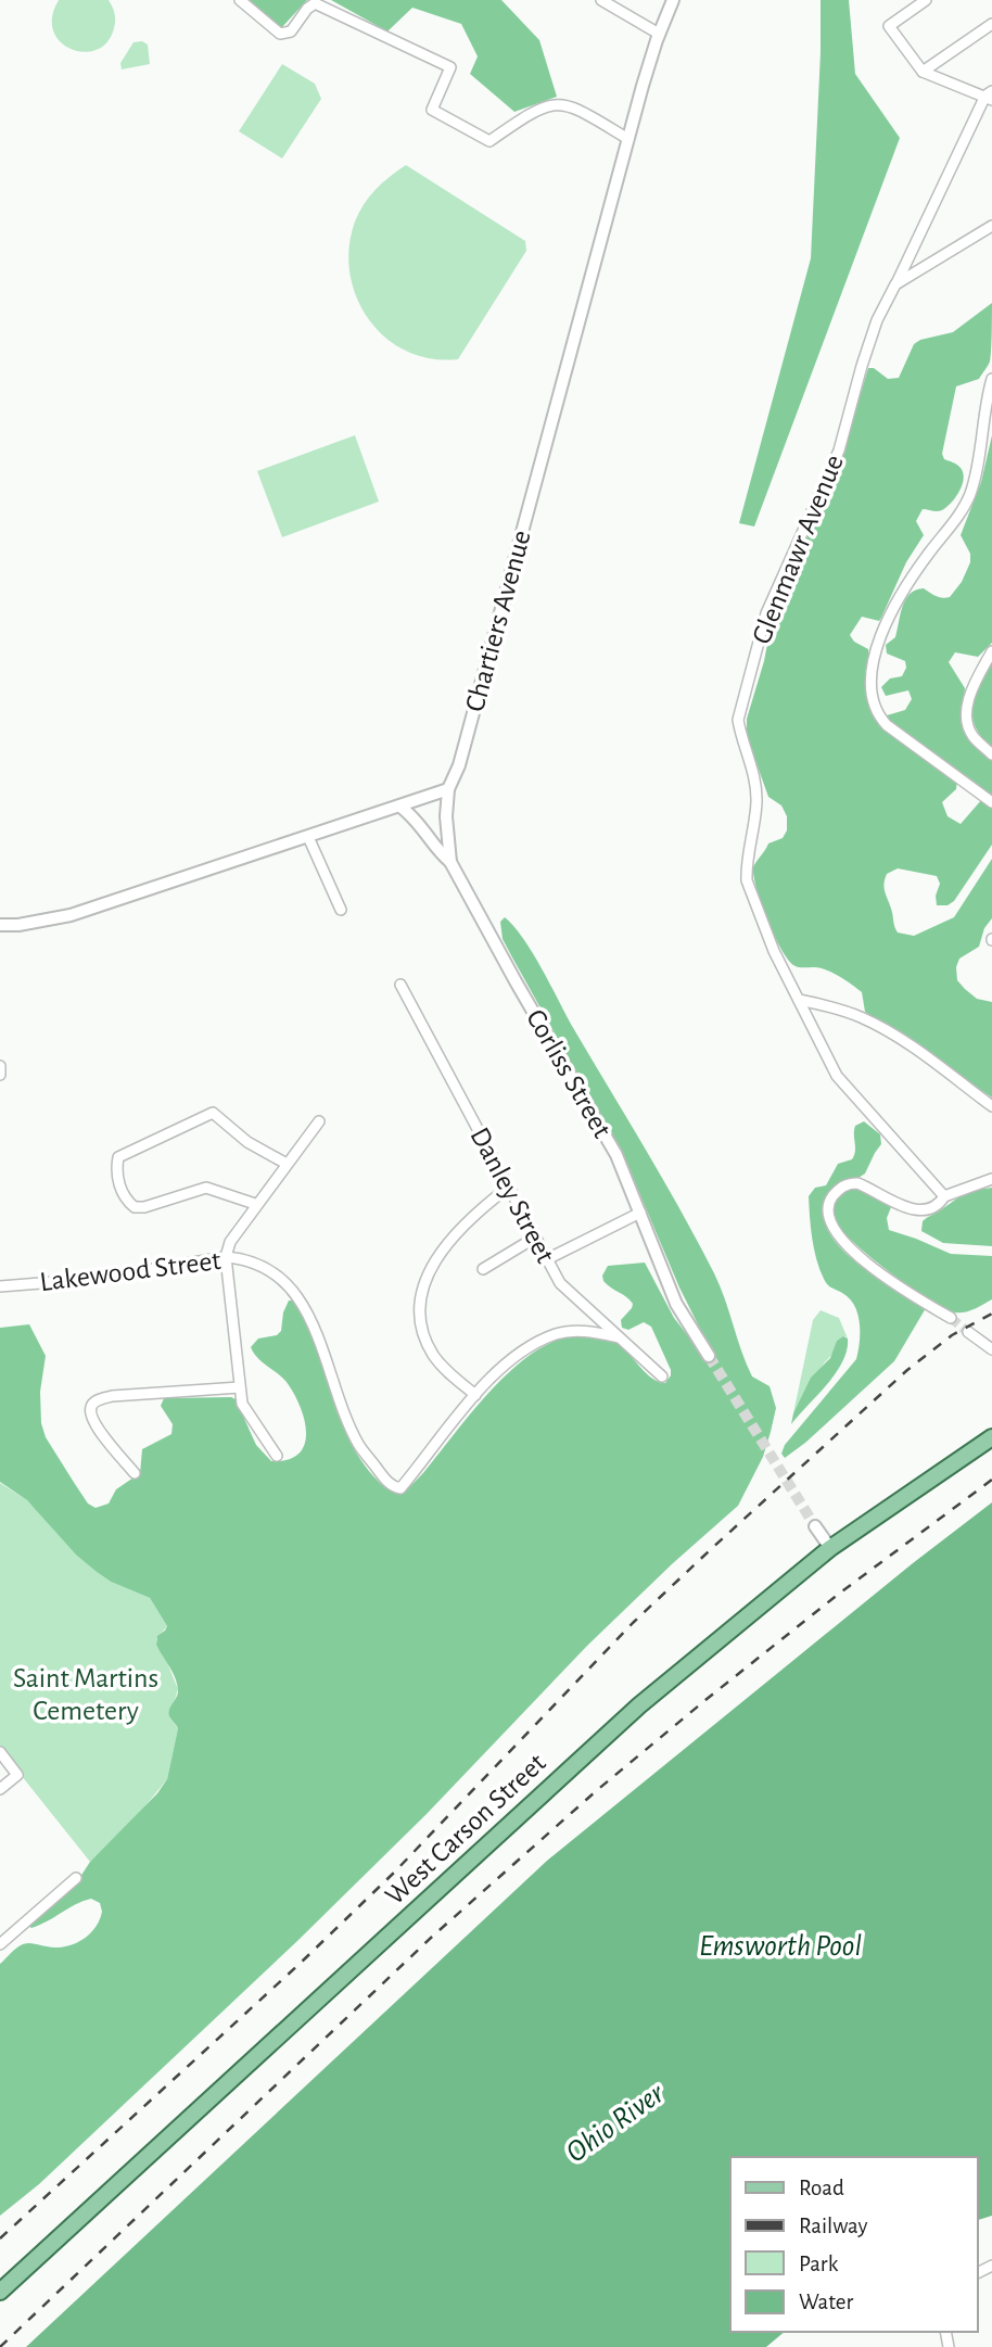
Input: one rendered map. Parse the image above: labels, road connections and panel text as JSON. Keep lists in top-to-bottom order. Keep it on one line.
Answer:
{"streets":{"main road":["West Carson Street"],"street":["Glenmawr Avenue","Chartiers Avenue","Corliss Street","Danley Street","Lakewood Street"]},"crossings":[["Chartiers Avenue","Corliss Street"]],"water":["Emsworth Pool","Ohio River"],"parks":["Saint Martins Cemetery"],"legend":["Road","Railway","Park","Water"]}
